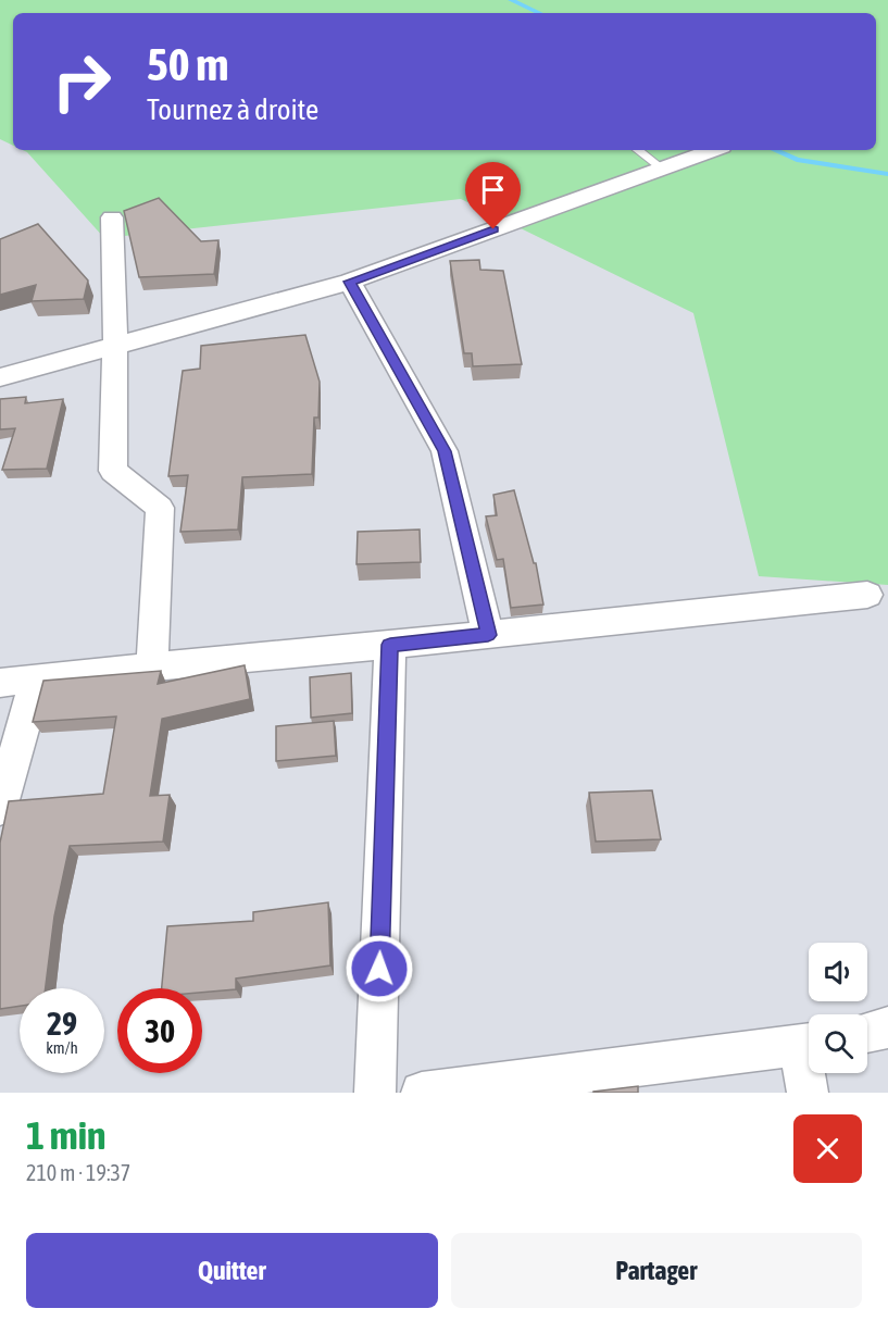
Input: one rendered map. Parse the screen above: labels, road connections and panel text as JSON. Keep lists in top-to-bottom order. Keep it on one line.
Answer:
{"page":{"turn":["50 m","Tournez à droite"],"speed":"29 km/h","limit":"30","heading":["1 min","210 m · 19:37"],"buttons":["Quitter","Partager"]}}
